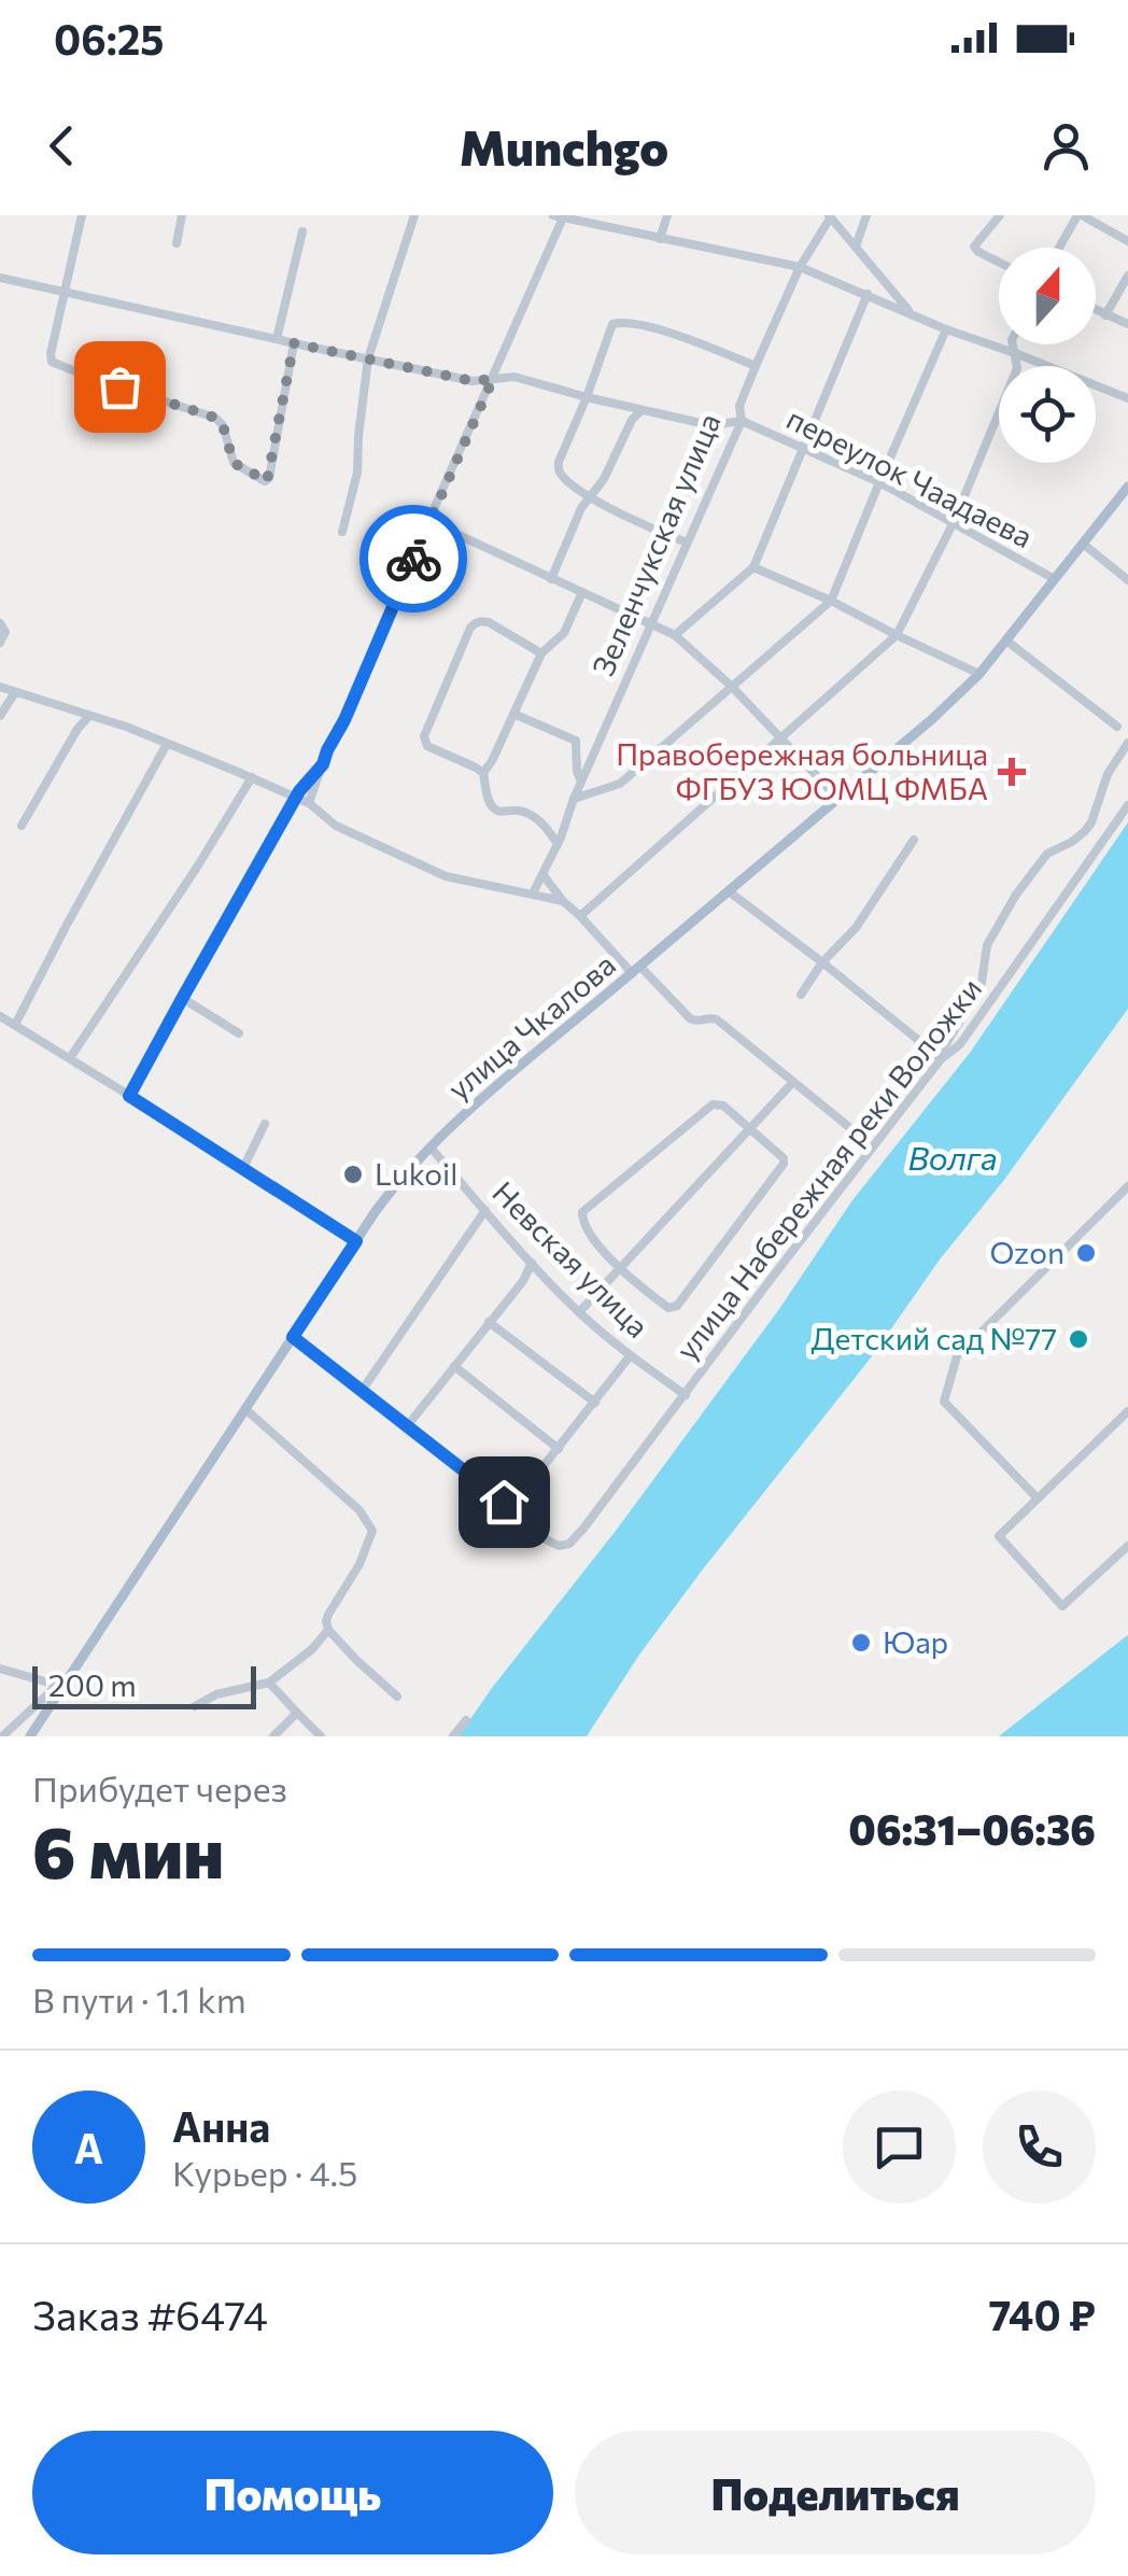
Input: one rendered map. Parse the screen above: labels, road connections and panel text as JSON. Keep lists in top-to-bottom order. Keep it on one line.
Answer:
{"streets":{"main road":["улица Чкалова"],"street":["переулок Чаадаева","Зеленчукская улица","улица Набережная реки Воложки","Невская улица"]},"crossings":[["переулок Чаадаева","Зеленчукская улица"],["переулок Чаадаева","улица Чкалова"],["улица Чкалова","Невская улица"],["улица Набережная реки Воложки","Невская улица"]],"water":["Волга"],"places":{"health":["Правобережная больница ФГБУЗ ЮОМЦ ФМБА"],"other":["Lukoil","Ozon","Детский сад №77","Юар"]},"scale_bar":"200 m","north":"top","page":{"status":"06:25","header":"Munchgo","scale":"200 m","heading":["6 мин","Прибудет через","06:31–06:36"],"panel":["Анна","Курьер · 4.5","Заказ #6474","740 ₽"],"bar":"В пути · 1.1 km","round":"А","buttons":["Помощь","Поделиться"]}}
